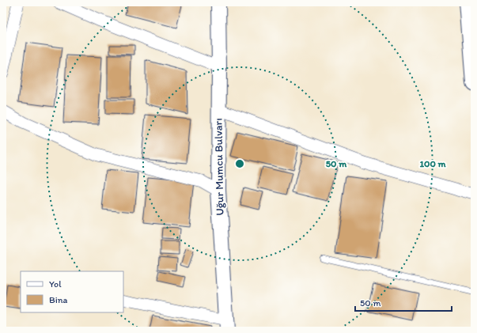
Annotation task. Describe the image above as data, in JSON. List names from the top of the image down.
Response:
{
  "streets": {
    "street": ["Uğur Mumcu Bulvarı"]
  },
  "legend": ["Yol", "Bina"],
  "scale_bar": "50 m",
  "rings": ["50 m", "100 m"]
}
